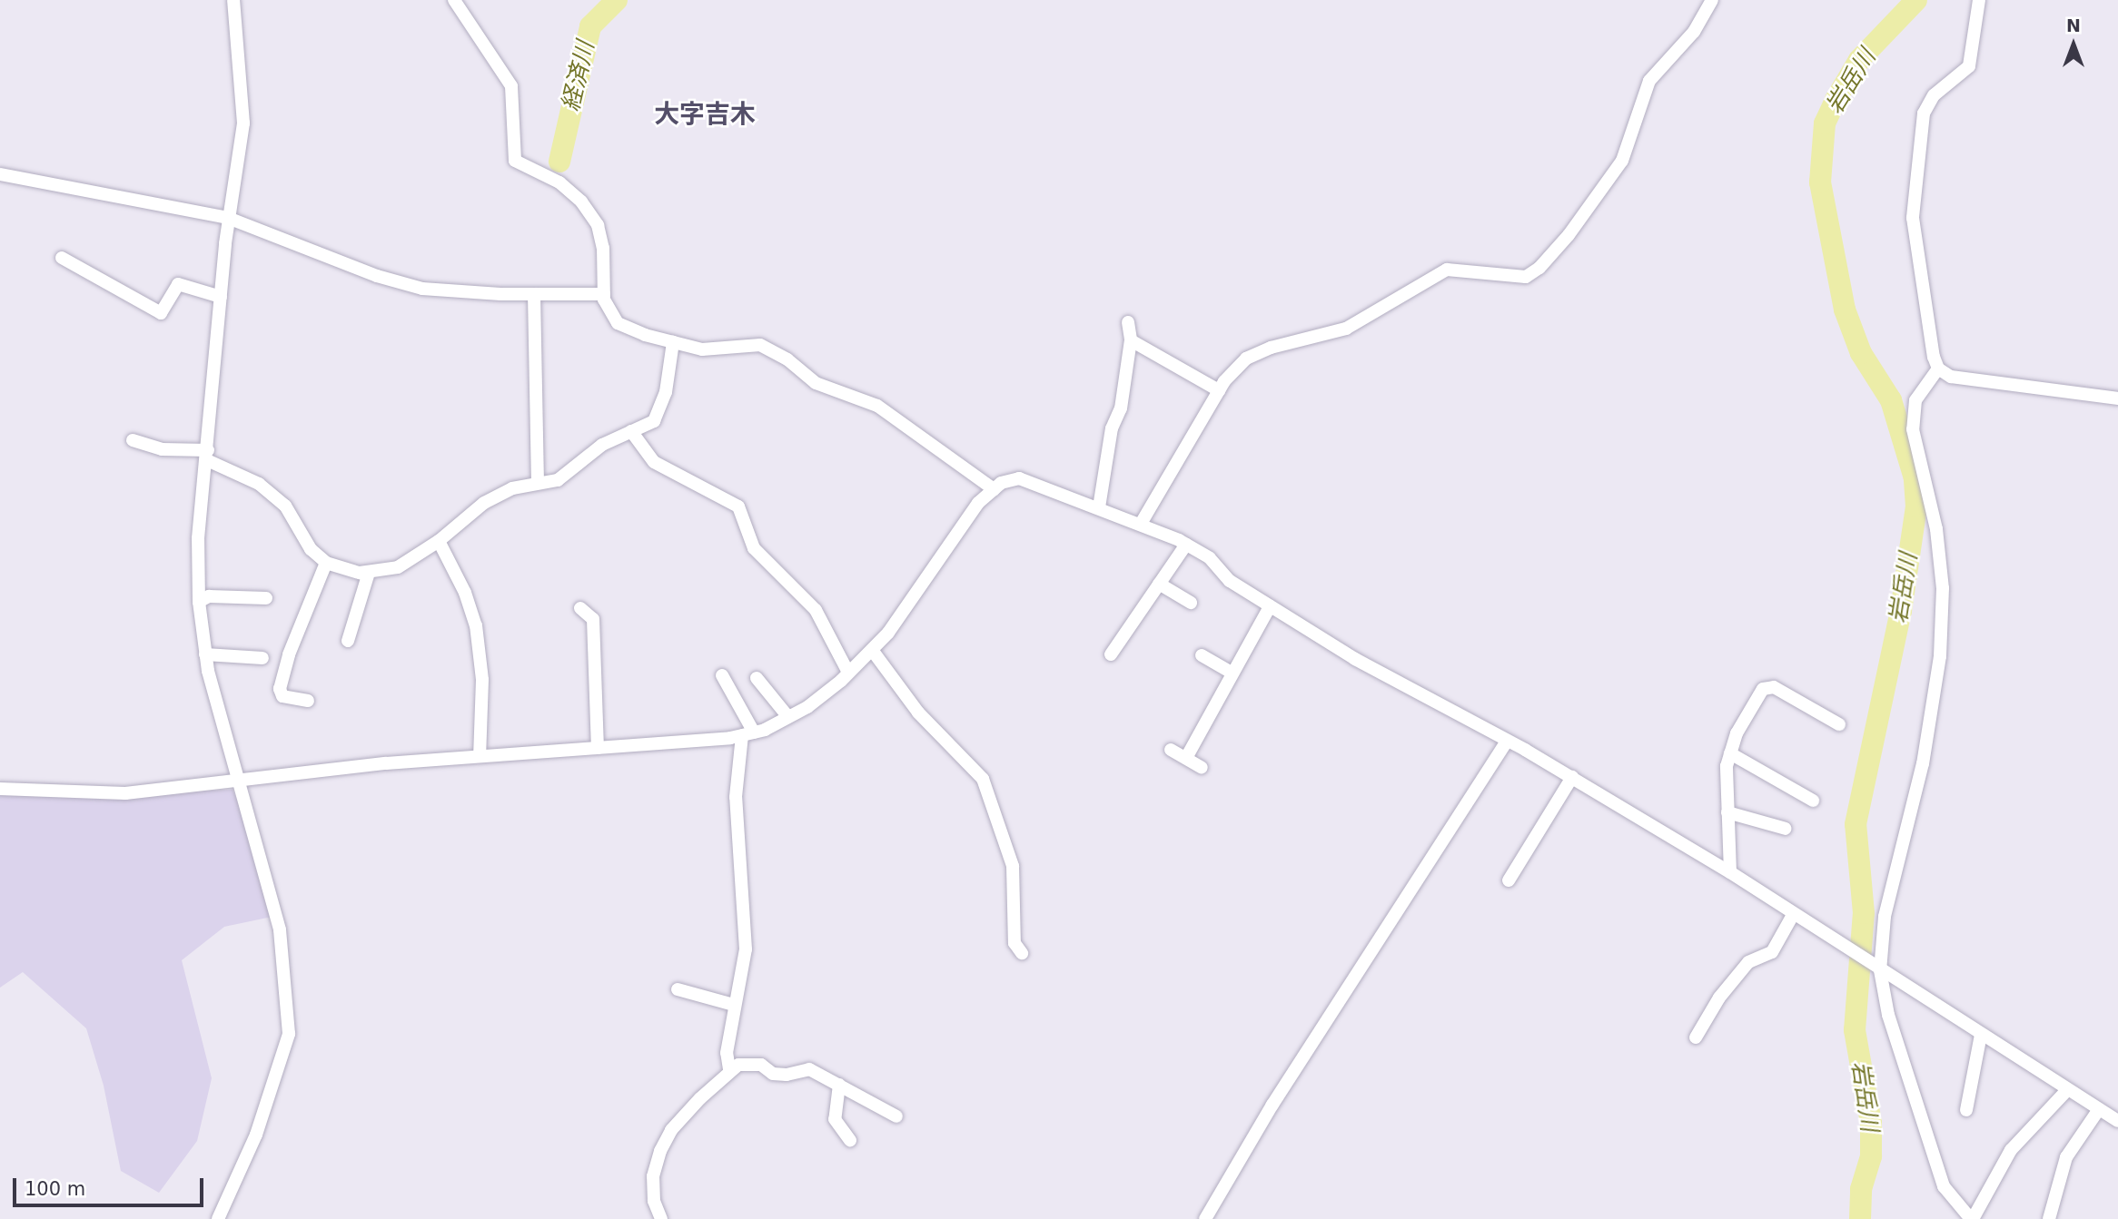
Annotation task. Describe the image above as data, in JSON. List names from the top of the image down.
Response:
{
  "districts": ["大字吉木"],
  "water": ["経済川", "岩岳川"],
  "scale_bar": "100 m",
  "north": "top"
}
